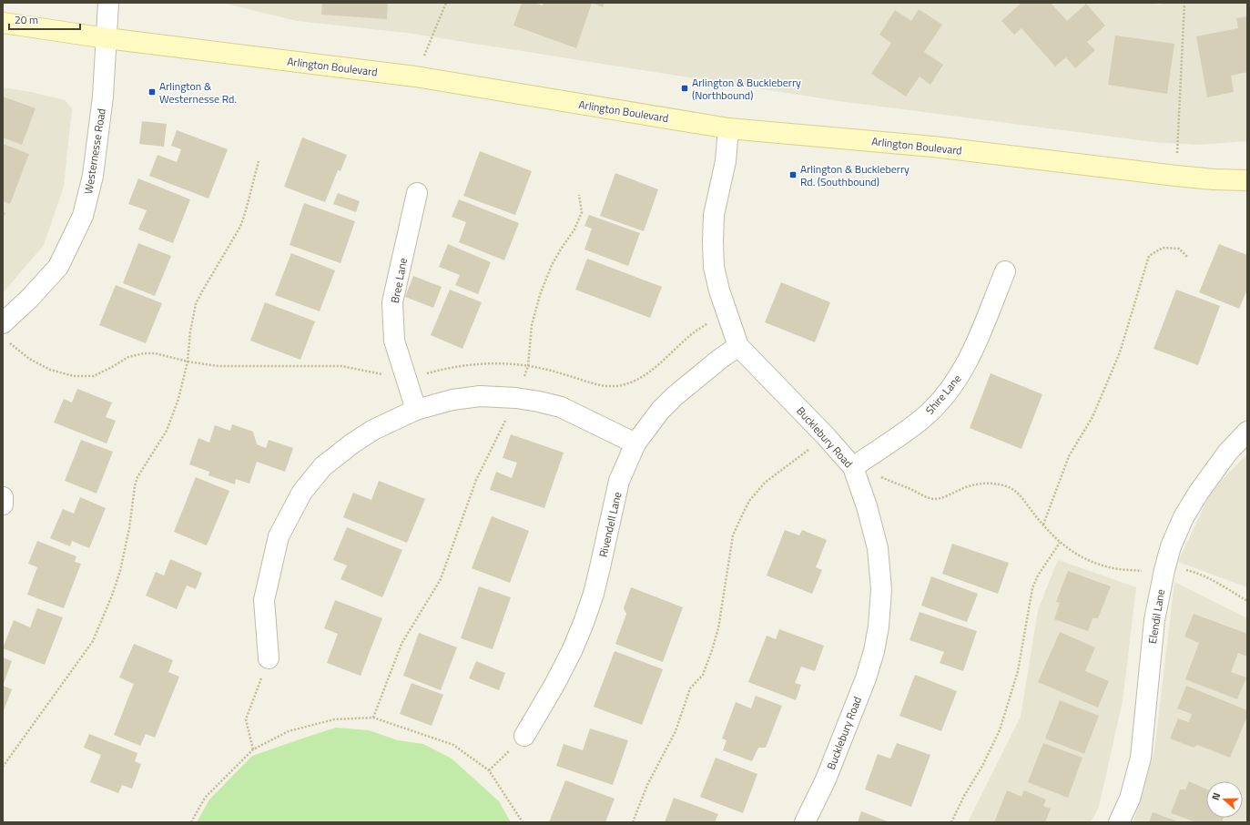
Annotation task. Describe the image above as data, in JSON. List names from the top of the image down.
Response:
{
  "streets": {
    "street": [
      "Arlington Boulevard",
      "Westernesse Road",
      "Bree Lane",
      "Shire Lane",
      "Bucklebury Road",
      "Rivendell Lane",
      "Elendil Lane"
    ]
  },
  "crossings": [
    ["Arlington Boulevard", "Westernesse Road"],
    ["Arlington Boulevard", "Bucklebury Road"],
    ["Shire Lane", "Bucklebury Road"],
    ["Bucklebury Road", "Rivendell Lane"]
  ],
  "places": {
    "transit": ["Arlington & Buckleberry (Northbound)", "Arlington & Westernesse Rd.", "Arlington & Buckleberry Rd. (Southbound)"]
  },
  "scale_bar": "20 m",
  "north": "left"
}
